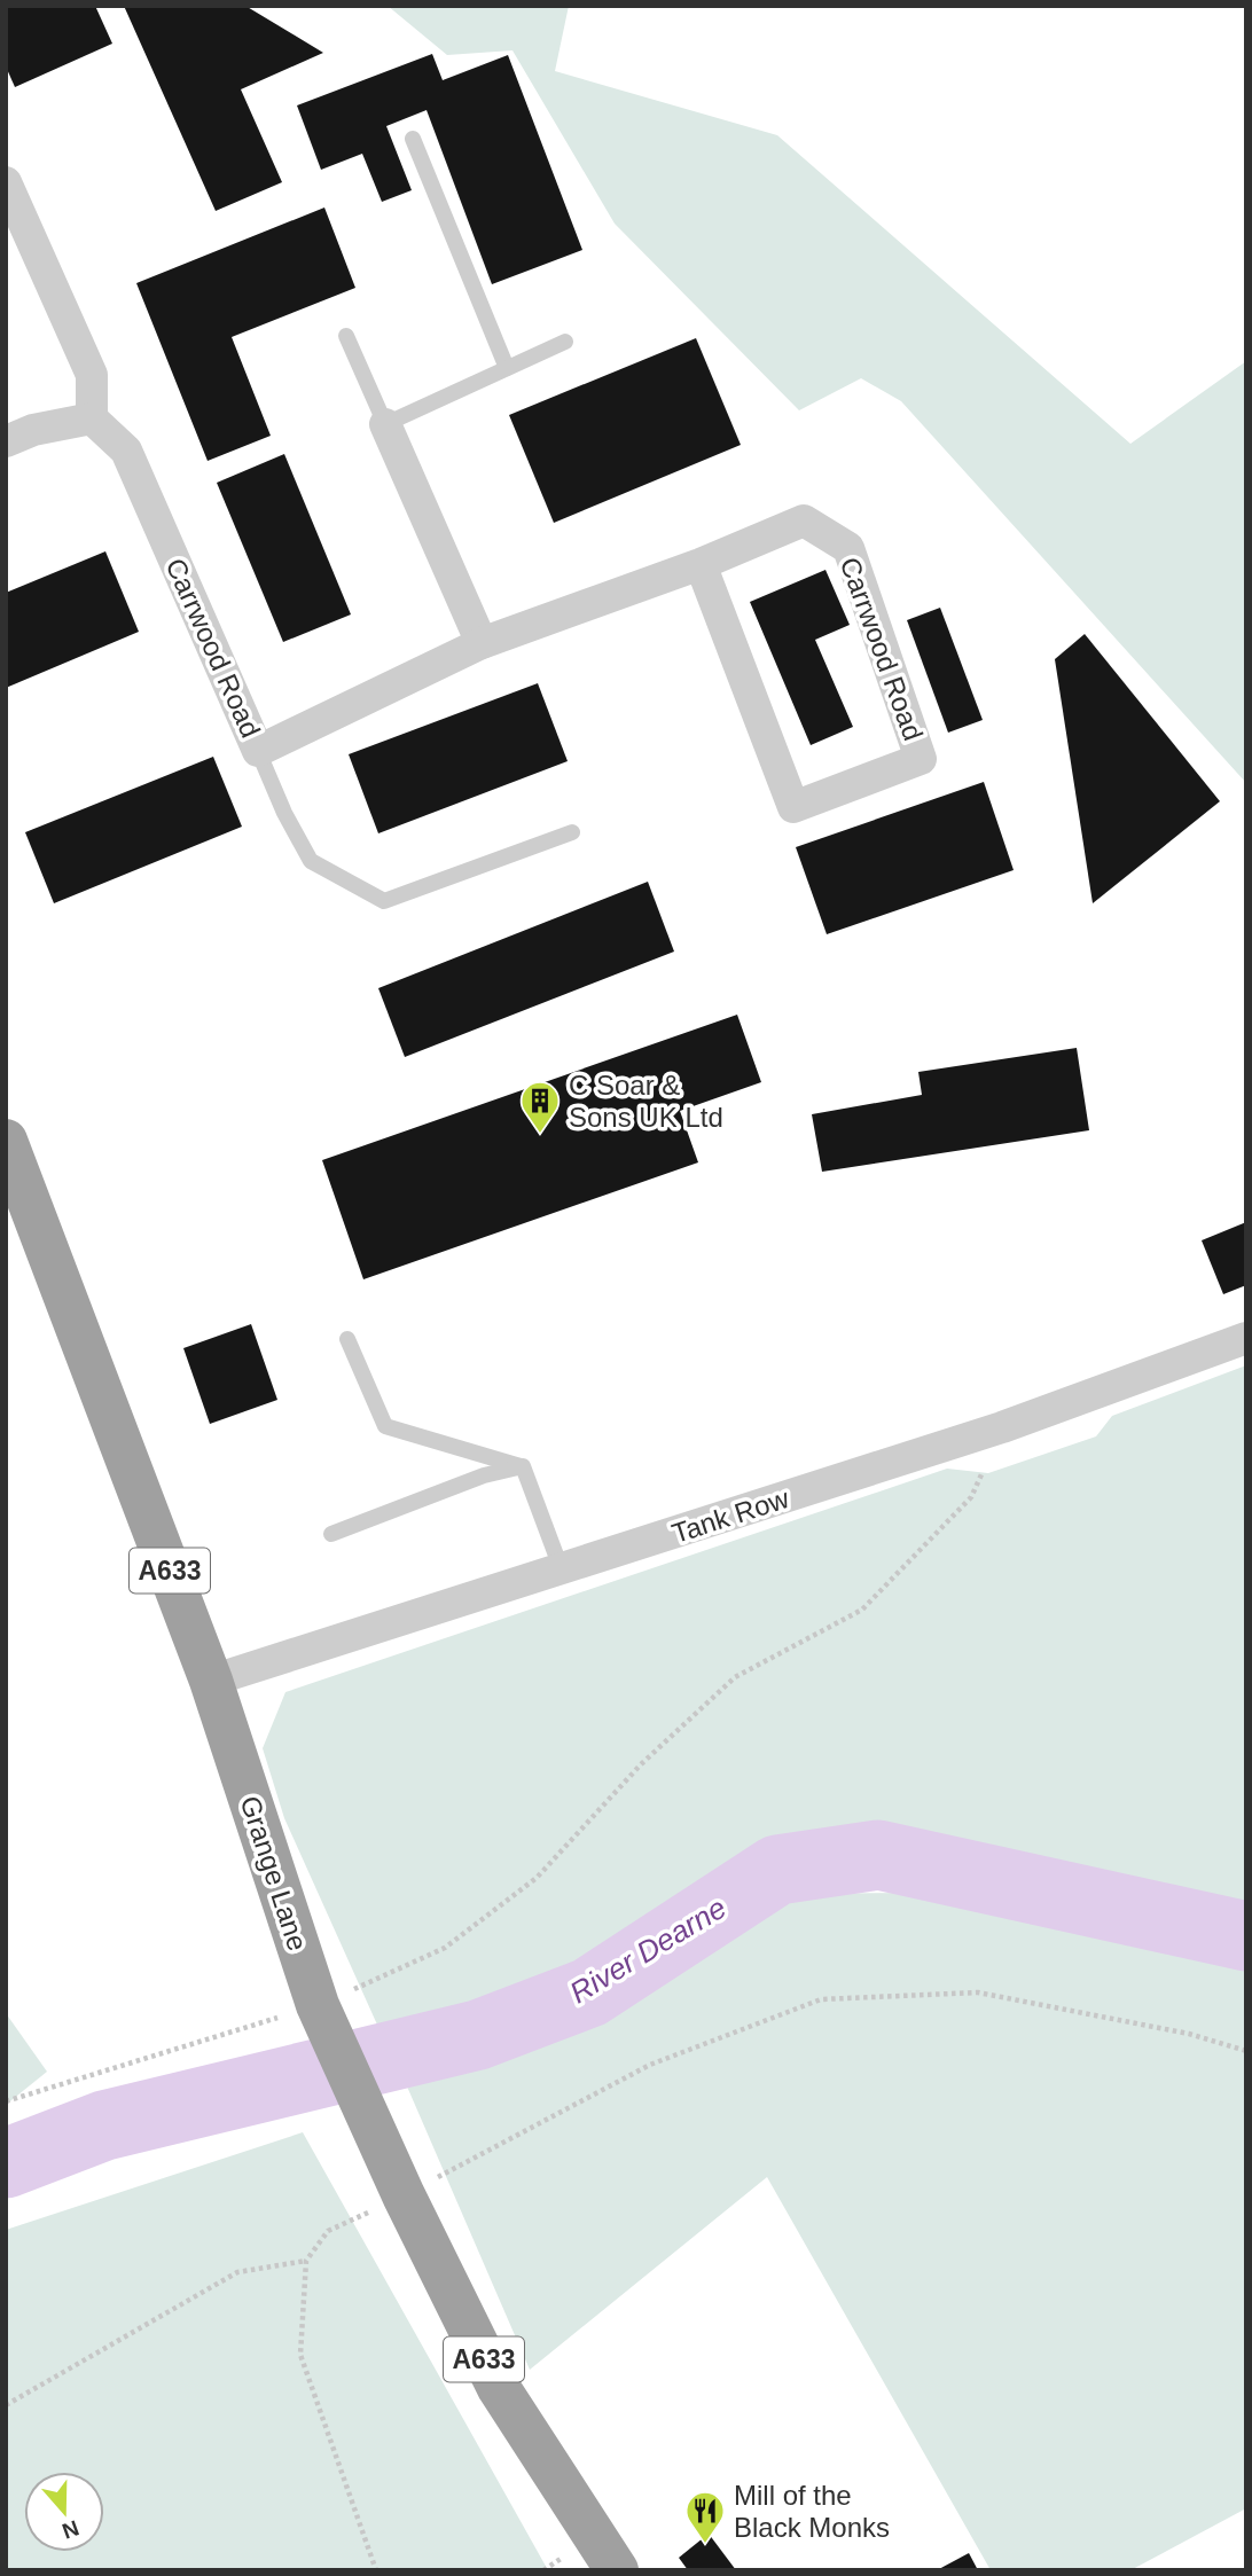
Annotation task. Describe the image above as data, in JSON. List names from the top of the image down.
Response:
{
  "streets": {
    "highway": ["A633", "Grange Lane"],
    "street": ["Carrwood Road", "Tank Row"]
  },
  "crossings": [
    ["Tank Row", "Grange Lane"]
  ],
  "water": ["River Dearne"],
  "places": {
    "building": ["C Soar & Sons UK Ltd"],
    "restaurant": ["Mill of the Black Monks"]
  },
  "north": "bottom"
}
